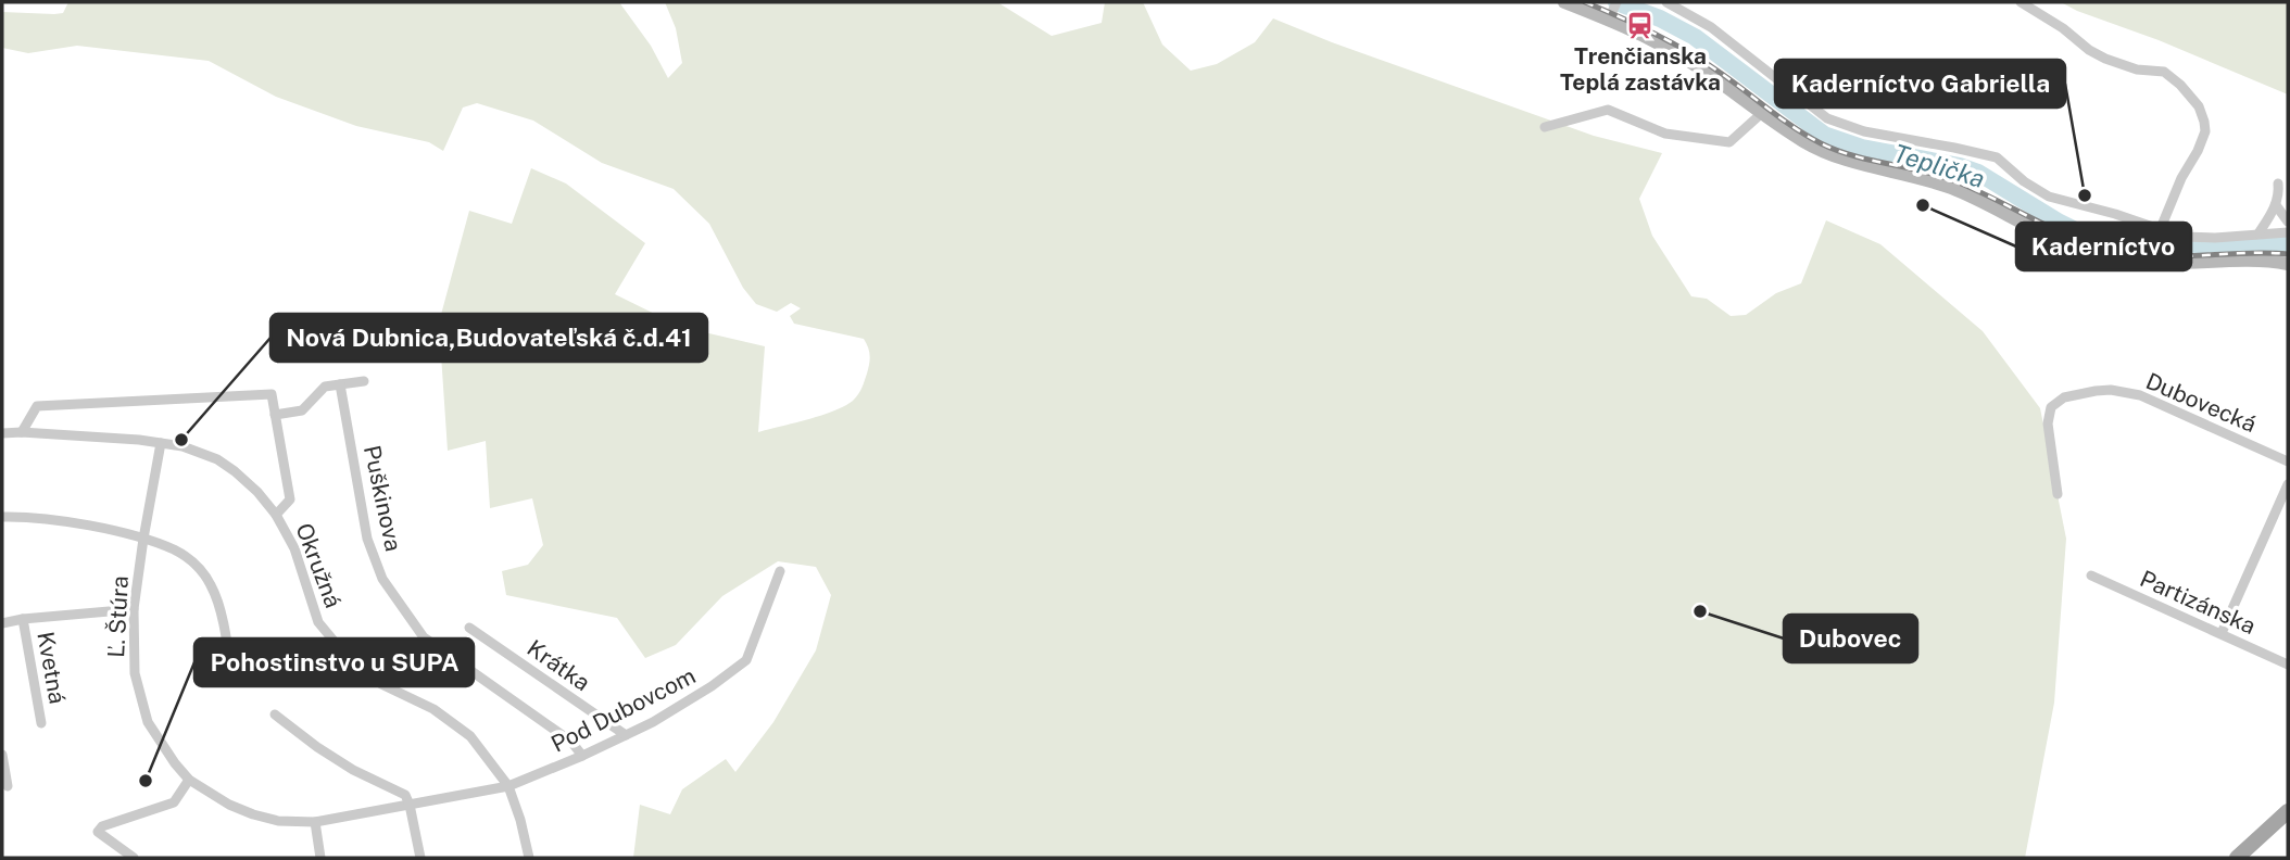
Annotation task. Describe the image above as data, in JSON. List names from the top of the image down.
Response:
{
  "streets": {
    "street": [
      "Dubovecká",
      "Puškinova",
      "Okružná",
      "Partizánska",
      "Ľ. Štúra",
      "Krátka",
      "Kvetná",
      "Pod Dubovcom"
    ]
  },
  "crossings": [
    ["Puškinova", "Pod Dubovcom"],
    ["Okružná", "Ľ. Štúra"],
    ["Okružná", "Pod Dubovcom"],
    ["Ľ. Štúra", "Pod Dubovcom"],
    ["Krátka", "Pod Dubovcom"]
  ],
  "water": ["Teplička"],
  "places": {
    "station": ["Trenčianska Teplá zastávka"],
    "other": [
      "Kaderníctvo Gabriella",
      "Kaderníctvo",
      "Nová Dubnica,Budovateľská č.d.41",
      "Dubovec",
      "Pohostinstvo u SUPA"
    ]
  }
}
